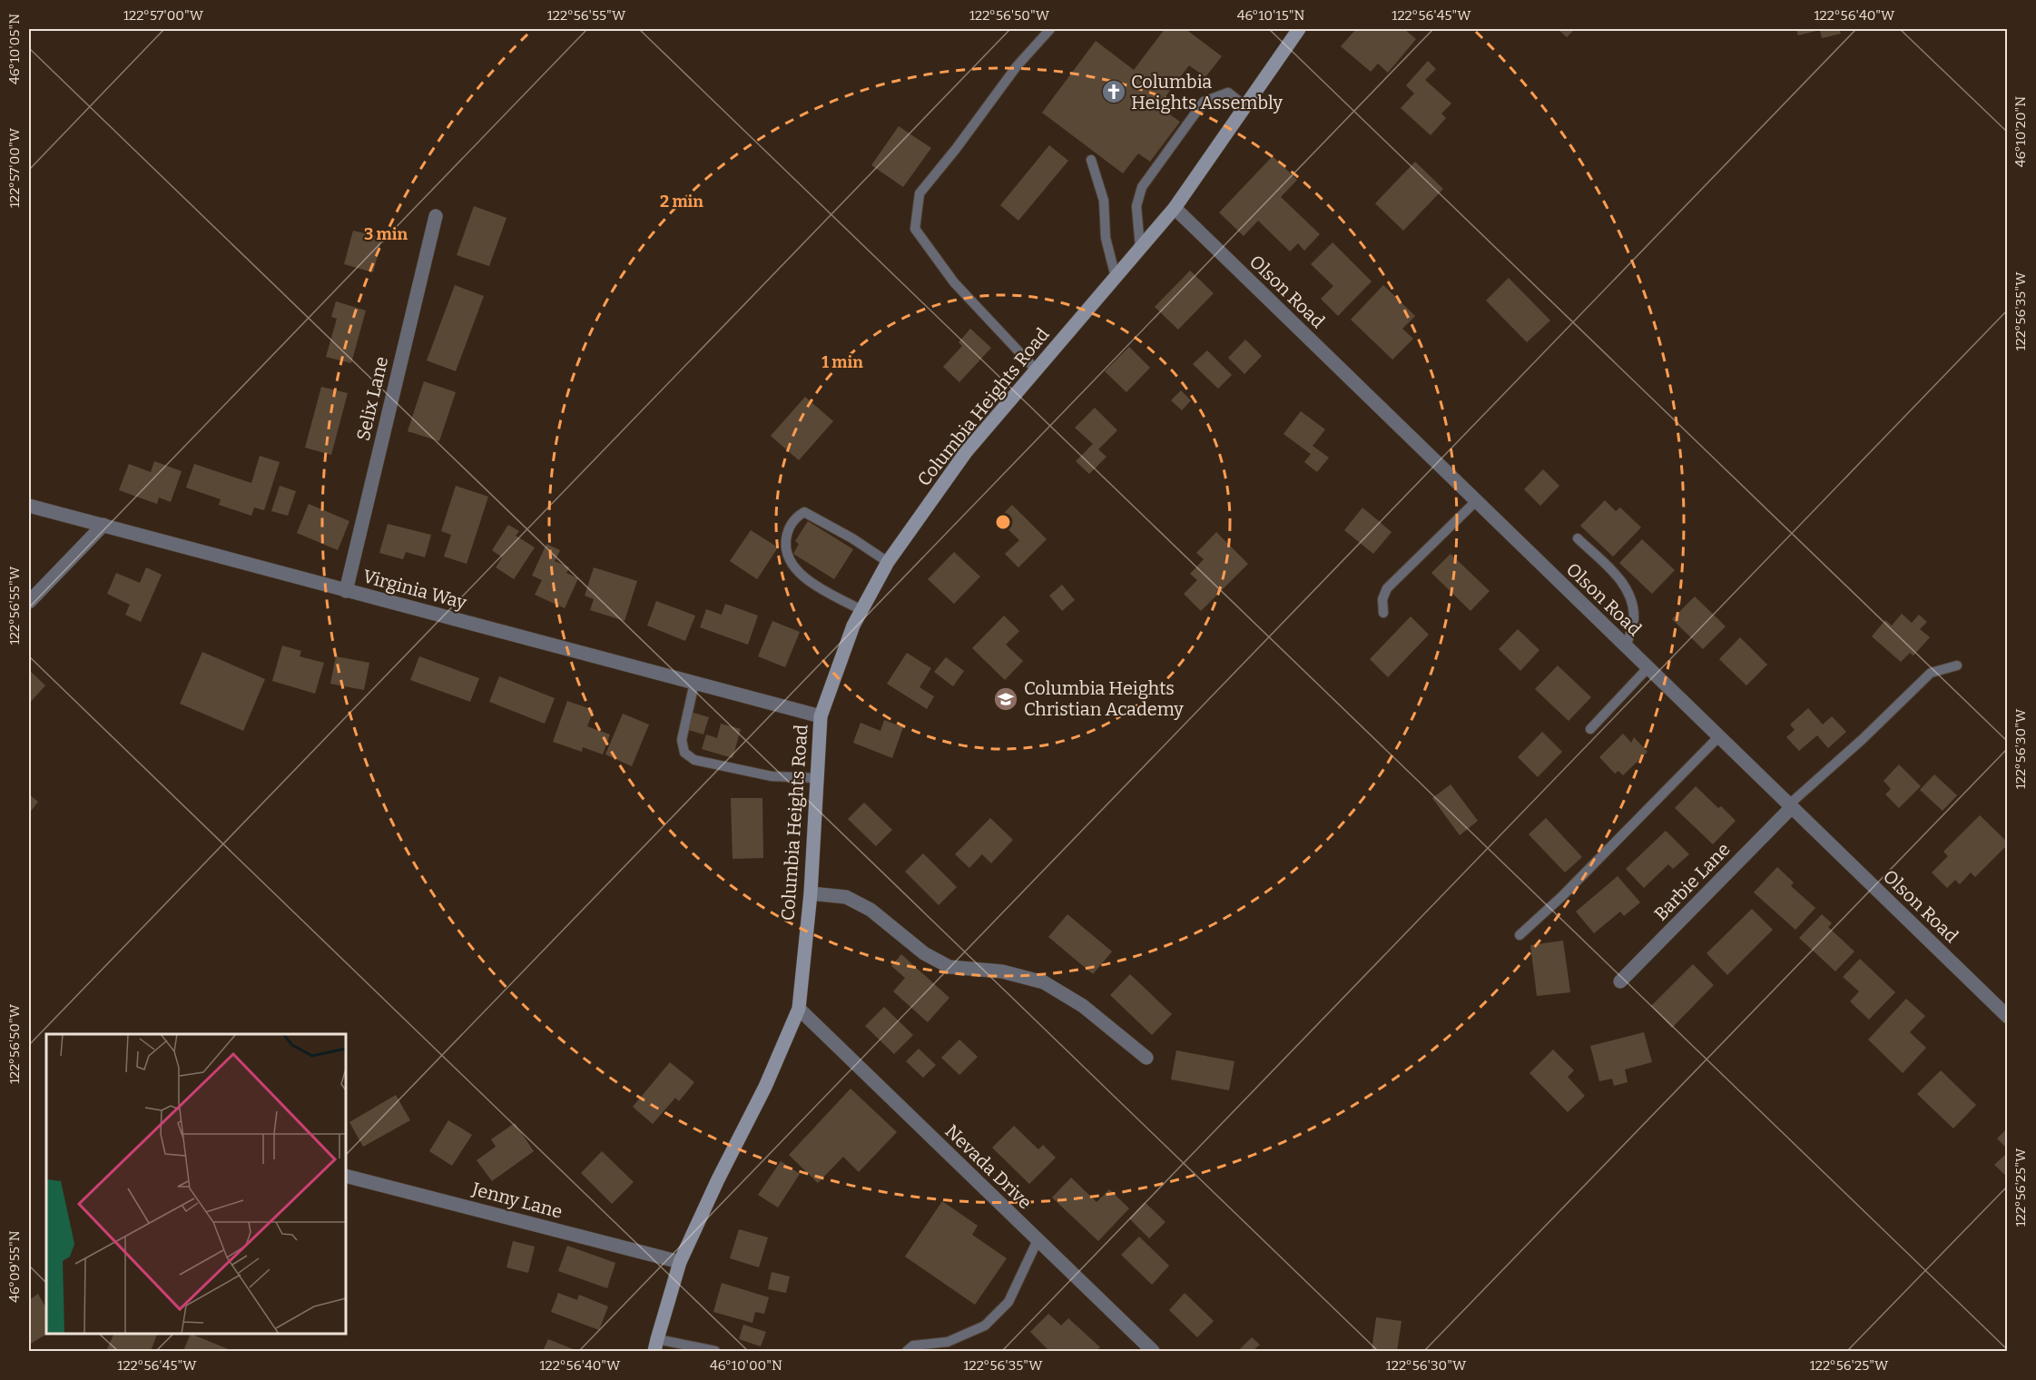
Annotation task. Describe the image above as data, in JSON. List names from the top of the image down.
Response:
{
  "streets": {
    "street": [
      "Olson Road",
      "Selix Lane",
      "Columbia Heights Road",
      "Virginia Way",
      "Barbie Lane",
      "Nevada Drive",
      "Jenny Lane"
    ]
  },
  "crossings": [
    ["Olson Road", "Columbia Heights Road"],
    ["Olson Road", "Barbie Lane"],
    ["Selix Lane", "Virginia Way"],
    ["Columbia Heights Road", "Virginia Way"],
    ["Columbia Heights Road", "Nevada Drive"],
    ["Columbia Heights Road", "Jenny Lane"]
  ],
  "places": {
    "church": ["Columbia Heights Assembly"],
    "school or university": ["Columbia Heights Christian Academy"]
  },
  "coordinates": [
    "122°57'00\"W",
    "122°56'55\"W",
    "122°56'50\"W",
    "46°10'15\"N",
    "122°56'45\"W",
    "122°56'40\"W",
    "46°10'05\"N",
    "46°10'20\"N",
    "122°56'35\"W",
    "122°56'30\"W",
    "122°56'25\"W",
    "46°09'55\"N",
    "46°10'00\"N"
  ],
  "rings": ["2 min", "3 min", "1 min"]
}
